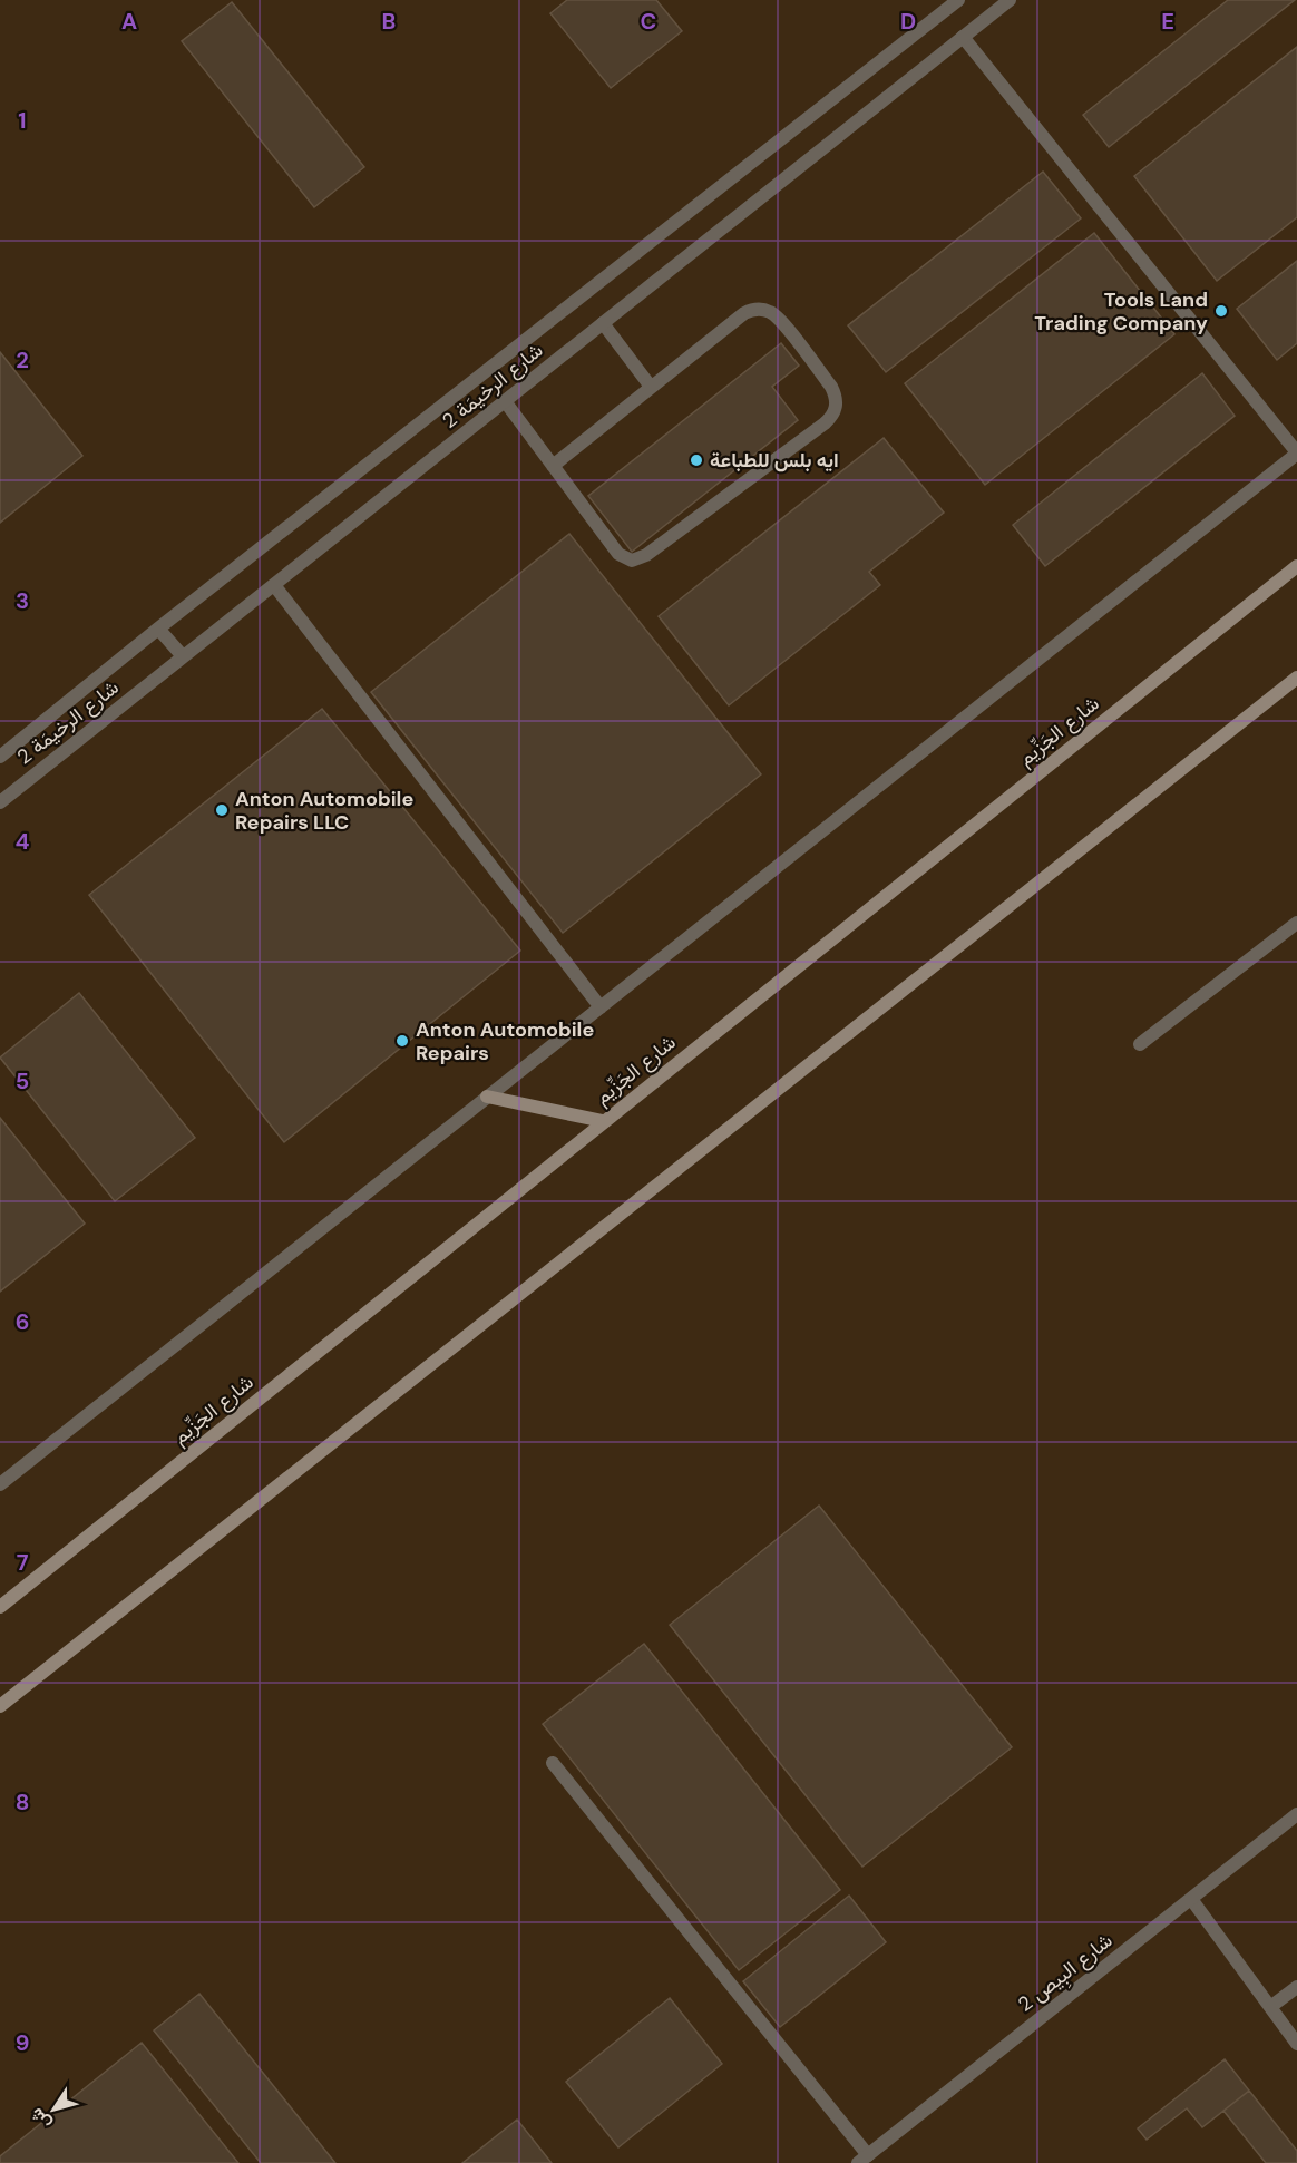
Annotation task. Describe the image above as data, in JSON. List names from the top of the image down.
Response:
{
  "streets": {
    "street": ["شارع الرخيمَة 2", "شارع الجَزِّيم", "شارع البِيص 2"]
  },
  "places": [
    "Tools Land Trading Company",
    "ايه بلس للطباعة",
    "Anton Automobile Repairs LLC",
    "Anton Automobile Repairs"
  ],
  "north": "bottom left",
  "grid": {
    "columns": [
      "A",
      "B",
      "C",
      "D",
      "E"
    ],
    "rows": [
      "1",
      "2",
      "3",
      "4",
      "5",
      "6",
      "7",
      "8",
      "9"
    ]
  }
}
